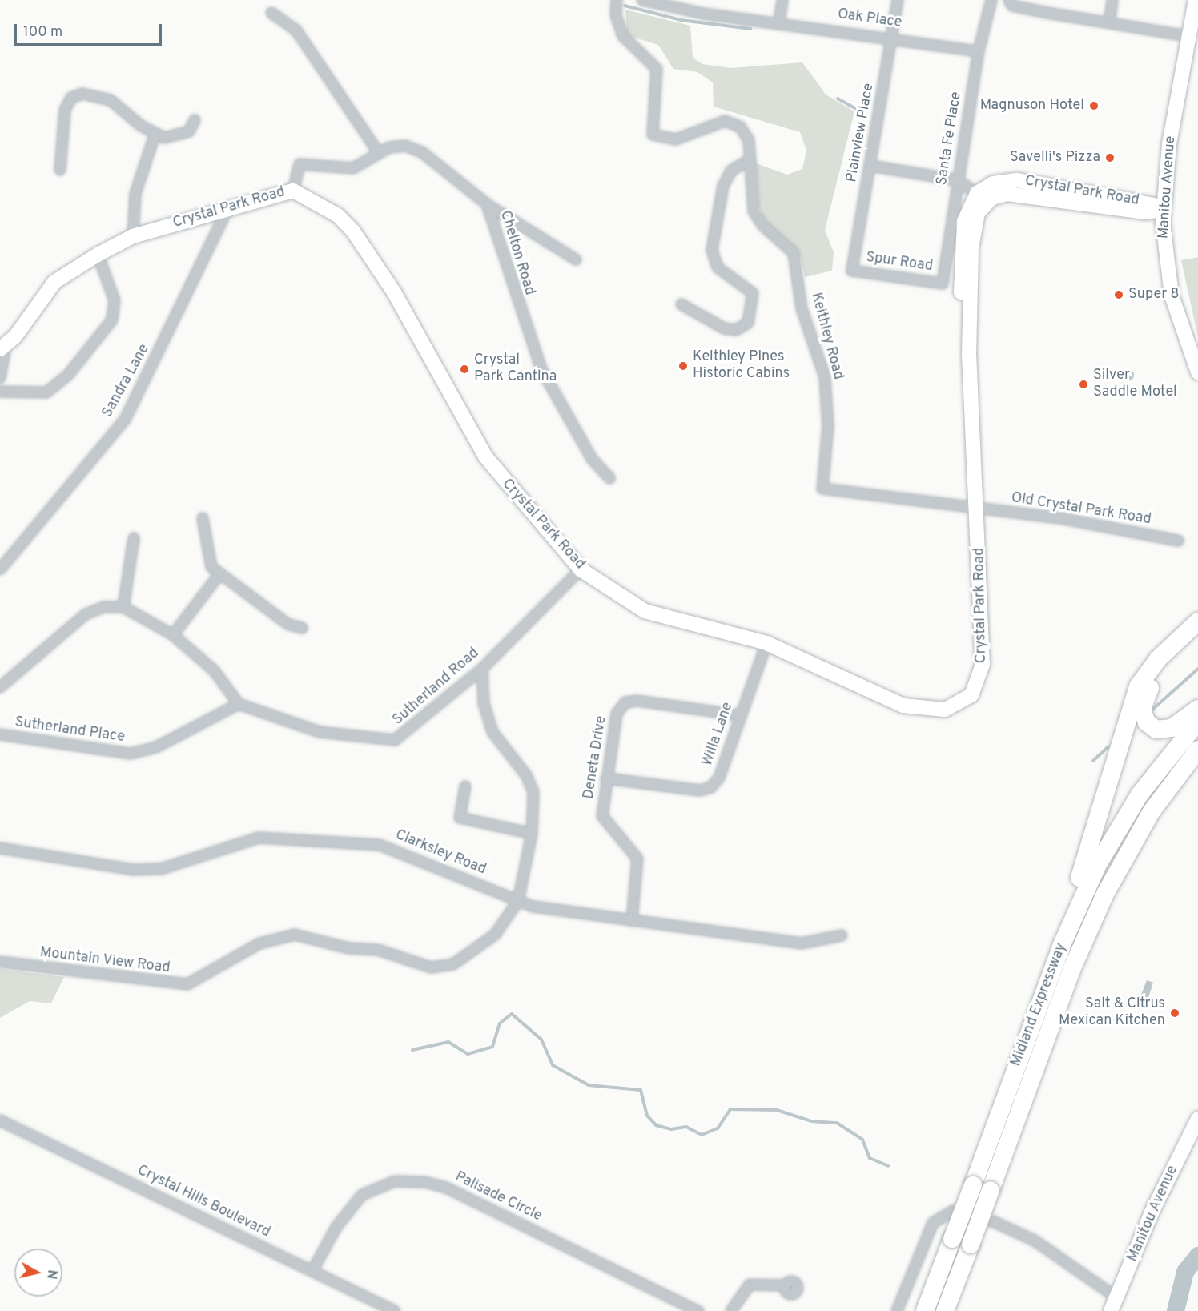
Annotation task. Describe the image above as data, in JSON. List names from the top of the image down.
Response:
{
  "streets": {
    "highway": ["Midland Expressway"],
    "street": [
      "Oak Place",
      "Plainview Place",
      "Santa Fe Place",
      "Manitou Avenue",
      "Crystal Park Road",
      "Chelton Road",
      "Spur Road",
      "Keithley Road",
      "Sandra Lane",
      "Old Crystal Park Road",
      "Sutherland Road",
      "Sutherland Place",
      "Willa Lane",
      "Deneta Drive",
      "Clarksley Road",
      "Mountain View Road",
      "Palisade Circle",
      "Crystal Hills Boulevard"
    ]
  },
  "crossings": [
    ["Oak Place", "Plainview Place"],
    ["Oak Place", "Santa Fe Place"],
    ["Plainview Place", "Spur Road"],
    ["Santa Fe Place", "Spur Road"],
    ["Manitou Avenue", "Crystal Park Road"],
    ["Crystal Park Road", "Chelton Road"],
    ["Crystal Park Road", "Keithley Road"],
    ["Crystal Park Road", "Sandra Lane"],
    ["Crystal Park Road", "Old Crystal Park Road"],
    ["Crystal Park Road", "Sutherland Road"],
    ["Crystal Park Road", "Willa Lane"],
    ["Keithley Road", "Old Crystal Park Road"],
    ["Sutherland Road", "Sutherland Place"],
    ["Sutherland Road", "Mountain View Road"],
    ["Willa Lane", "Deneta Drive"],
    ["Deneta Drive", "Clarksley Road"],
    ["Clarksley Road", "Mountain View Road"],
    ["Palisade Circle", "Crystal Hills Boulevard"]
  ],
  "places": [
    "Magnuson Hotel",
    "Savelli's Pizza",
    "Super 8",
    "Keithley Pines Historic Cabins",
    "Crystal Park Cantina",
    "Silver Saddle Motel",
    "Salt & Citrus Mexican Kitchen"
  ],
  "scale_bar": "100 m",
  "north": "right"
}
